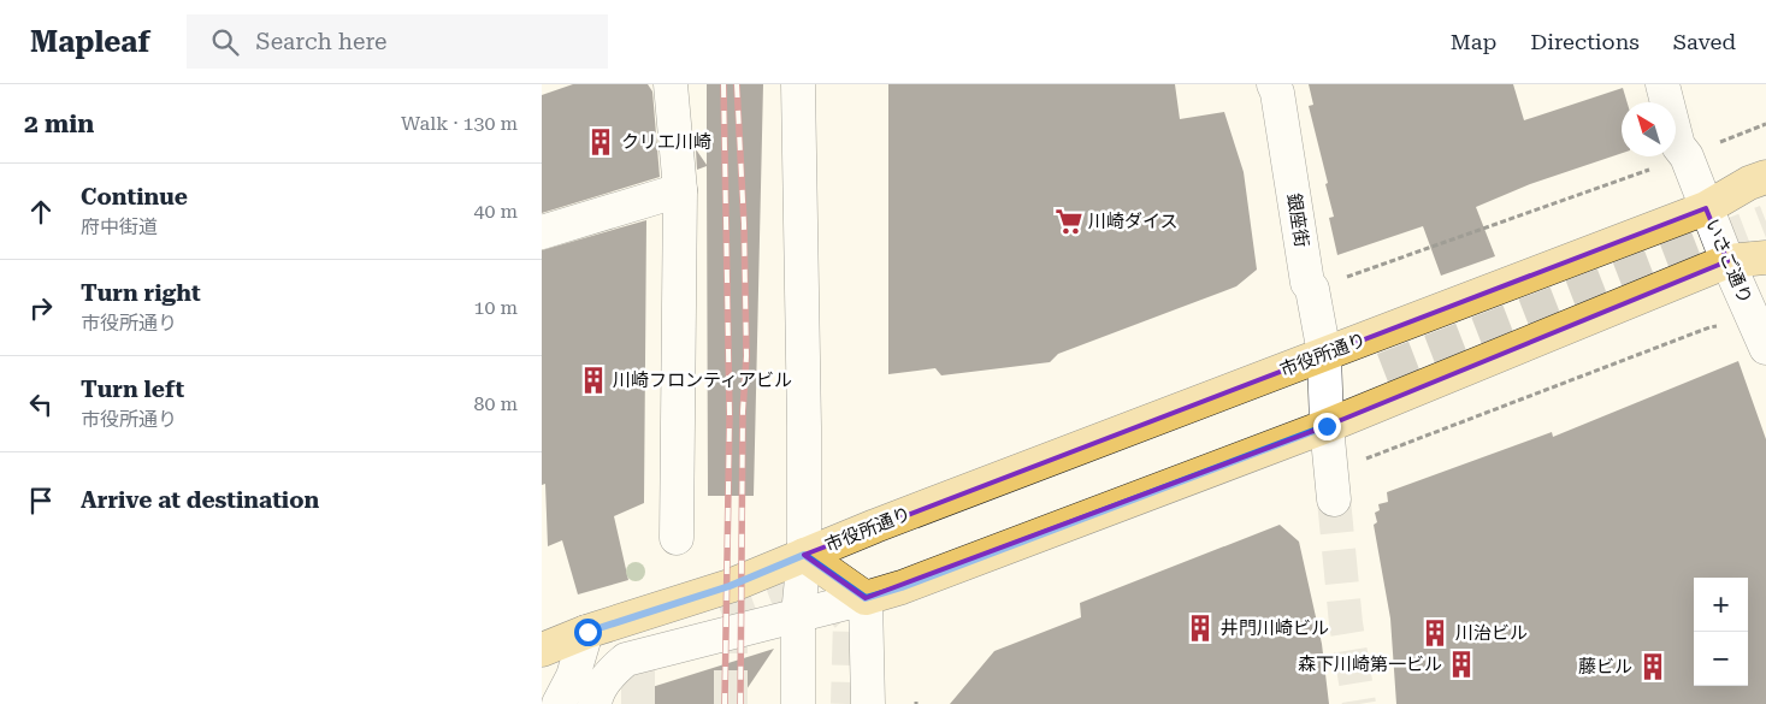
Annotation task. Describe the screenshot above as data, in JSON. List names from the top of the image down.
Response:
{
  "streets": {
    "main road": ["市役所通り"],
    "street": ["銀座街", "いさご通り"]
  },
  "crossings": [
    ["銀座街", "市役所通り"],
    ["いさご通り", "市役所通り"]
  ],
  "places": {
    "building": [
      "クリエ川崎",
      "川崎フロンティアビル",
      "井門川崎ビル",
      "川治ビル",
      "森下川崎第一ビル",
      "藤ビル"
    ],
    "supermarket": ["川崎ダイス"]
  },
  "north": "top left",
  "page": {
    "header": "Mapleaf",
    "search": "Search here",
    "nav": ["Map", "Directions", "Saved"],
    "heading": ["2 min", "Walk · 130 m"],
    "list": [
      ["Continue", "府中街道", "40 m"],
      ["Turn right", "市役所通り", "10 m"],
      ["Turn left", "市役所通り", "80 m"],
      "Arrive at destination"
    ],
    "map_buttons": ["+", "−"]
  }
}
